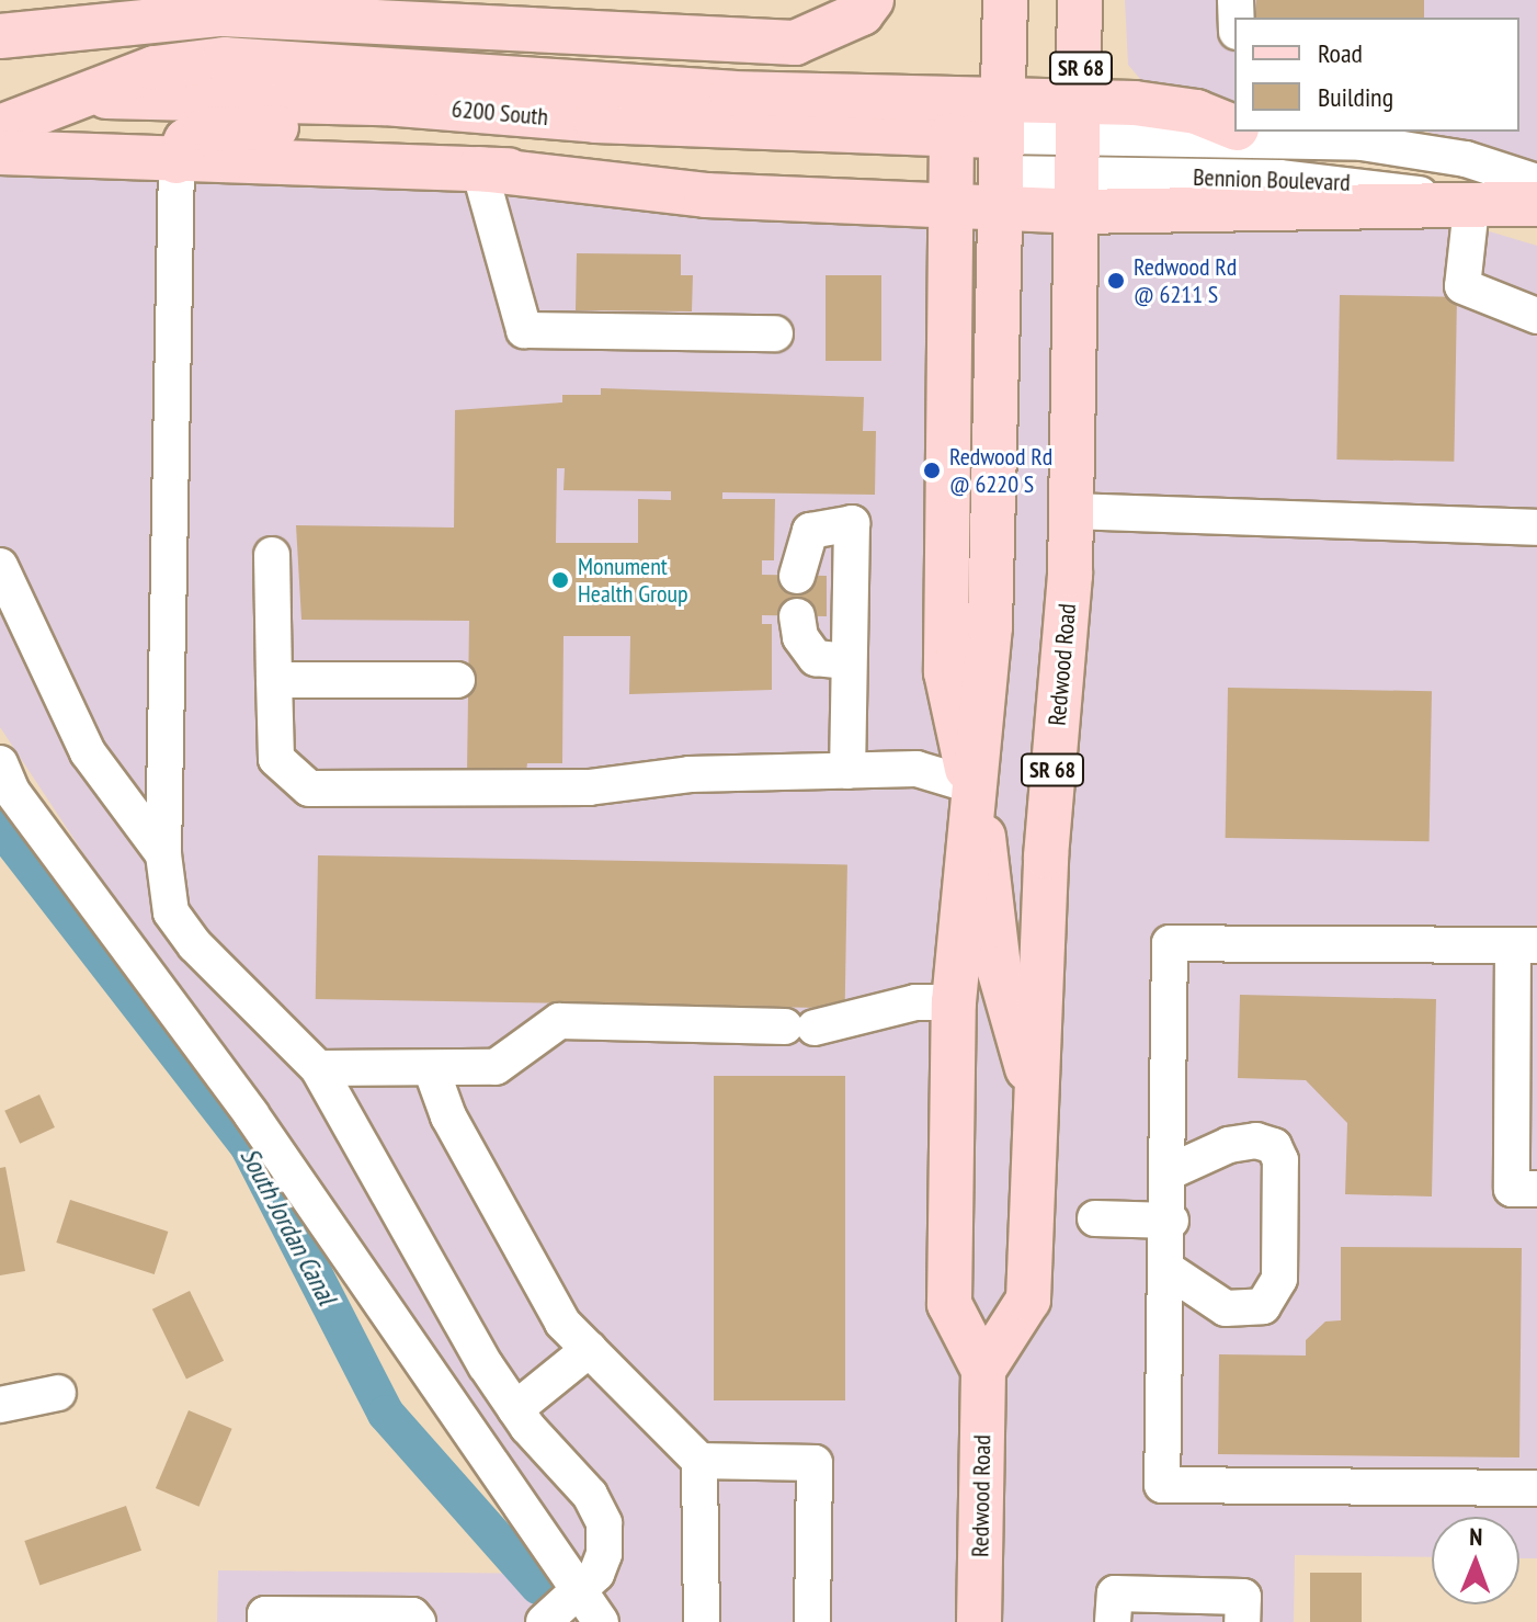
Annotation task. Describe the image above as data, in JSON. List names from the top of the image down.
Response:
{
  "streets": {
    "main road": ["SR 68", "6200 South", "Redwood Road"],
    "street": ["Bennion Boulevard"]
  },
  "crossings": [
    ["6200 South", "Redwood Road"]
  ],
  "water": ["South Jordan Canal"],
  "places": ["Redwood Rd @ 6211 S", "Redwood Rd @ 6220 S", "Monument Health Group"],
  "legend": ["Road", "Building"],
  "north": "top"
}
